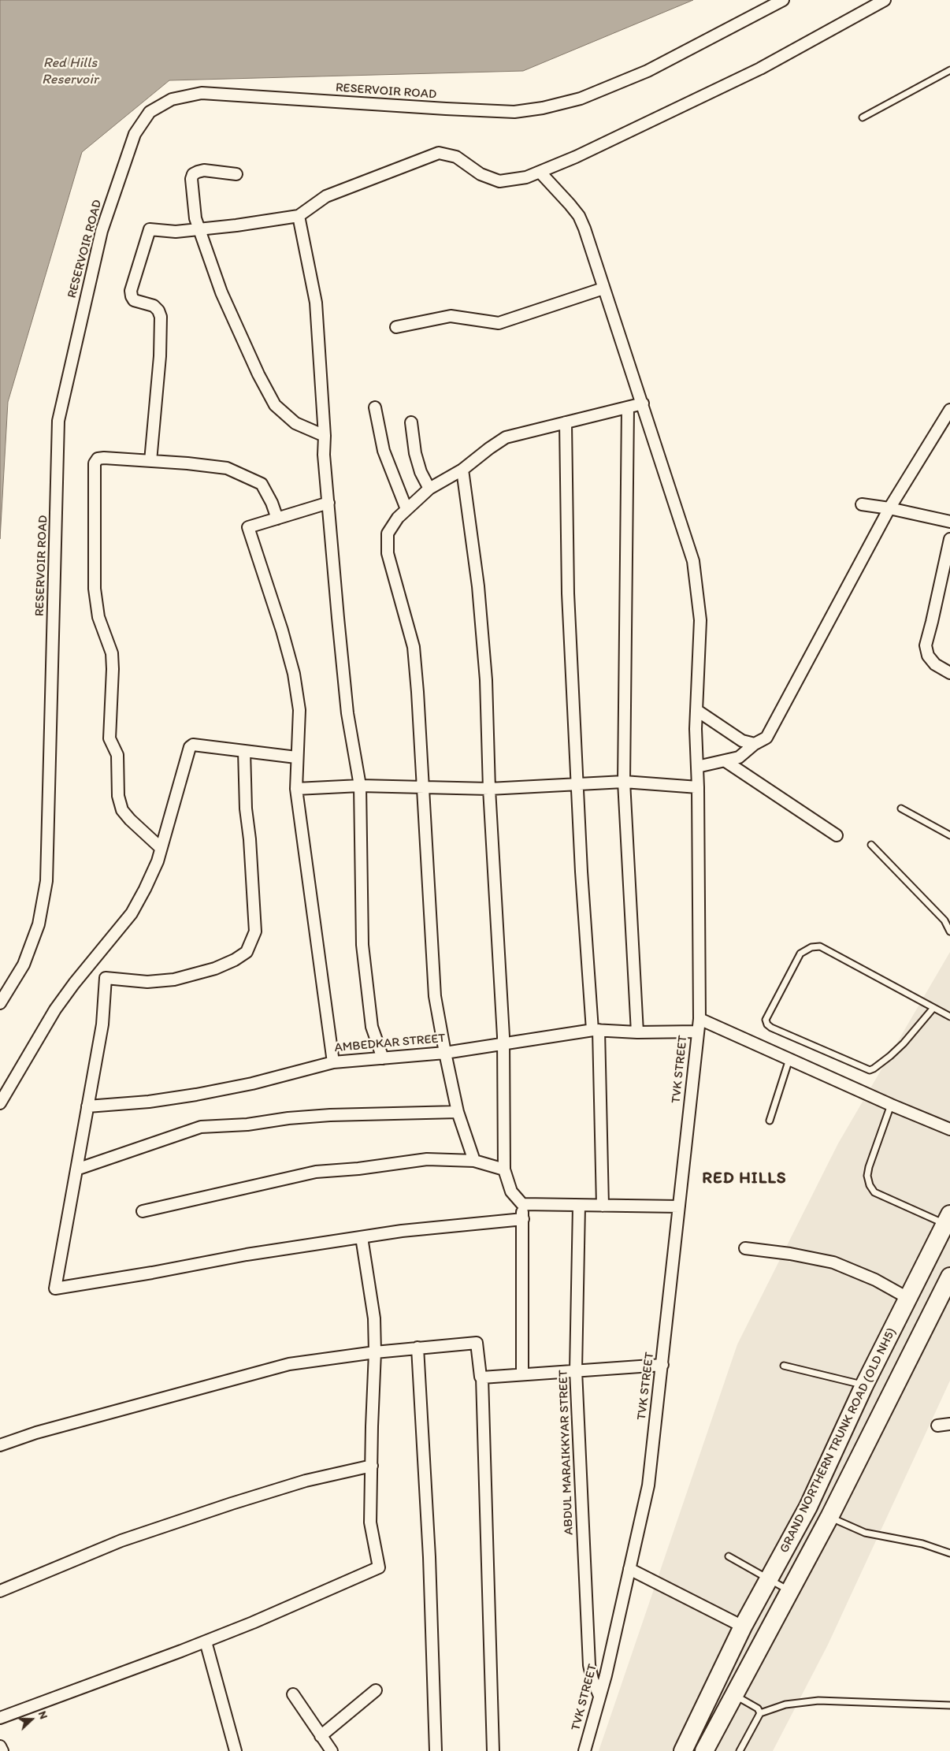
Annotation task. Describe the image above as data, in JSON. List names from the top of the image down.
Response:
{
  "streets": {
    "main road": ["GRAND NORTHERN TRUNK ROAD (OLD NH5)"],
    "street": [
      "RESERVOIR ROAD",
      "AMBEDKAR STREET",
      "TVK STREET",
      "ABDUL MARAIKKYAR STREET"
    ]
  },
  "crossings": [
    ["AMBEDKAR STREET", "TVK STREET"],
    ["TVK STREET", "ABDUL MARAIKKYAR STREET"]
  ],
  "districts": ["RED HILLS"],
  "water": ["Red Hills Reservoir"],
  "north": "right"
}
